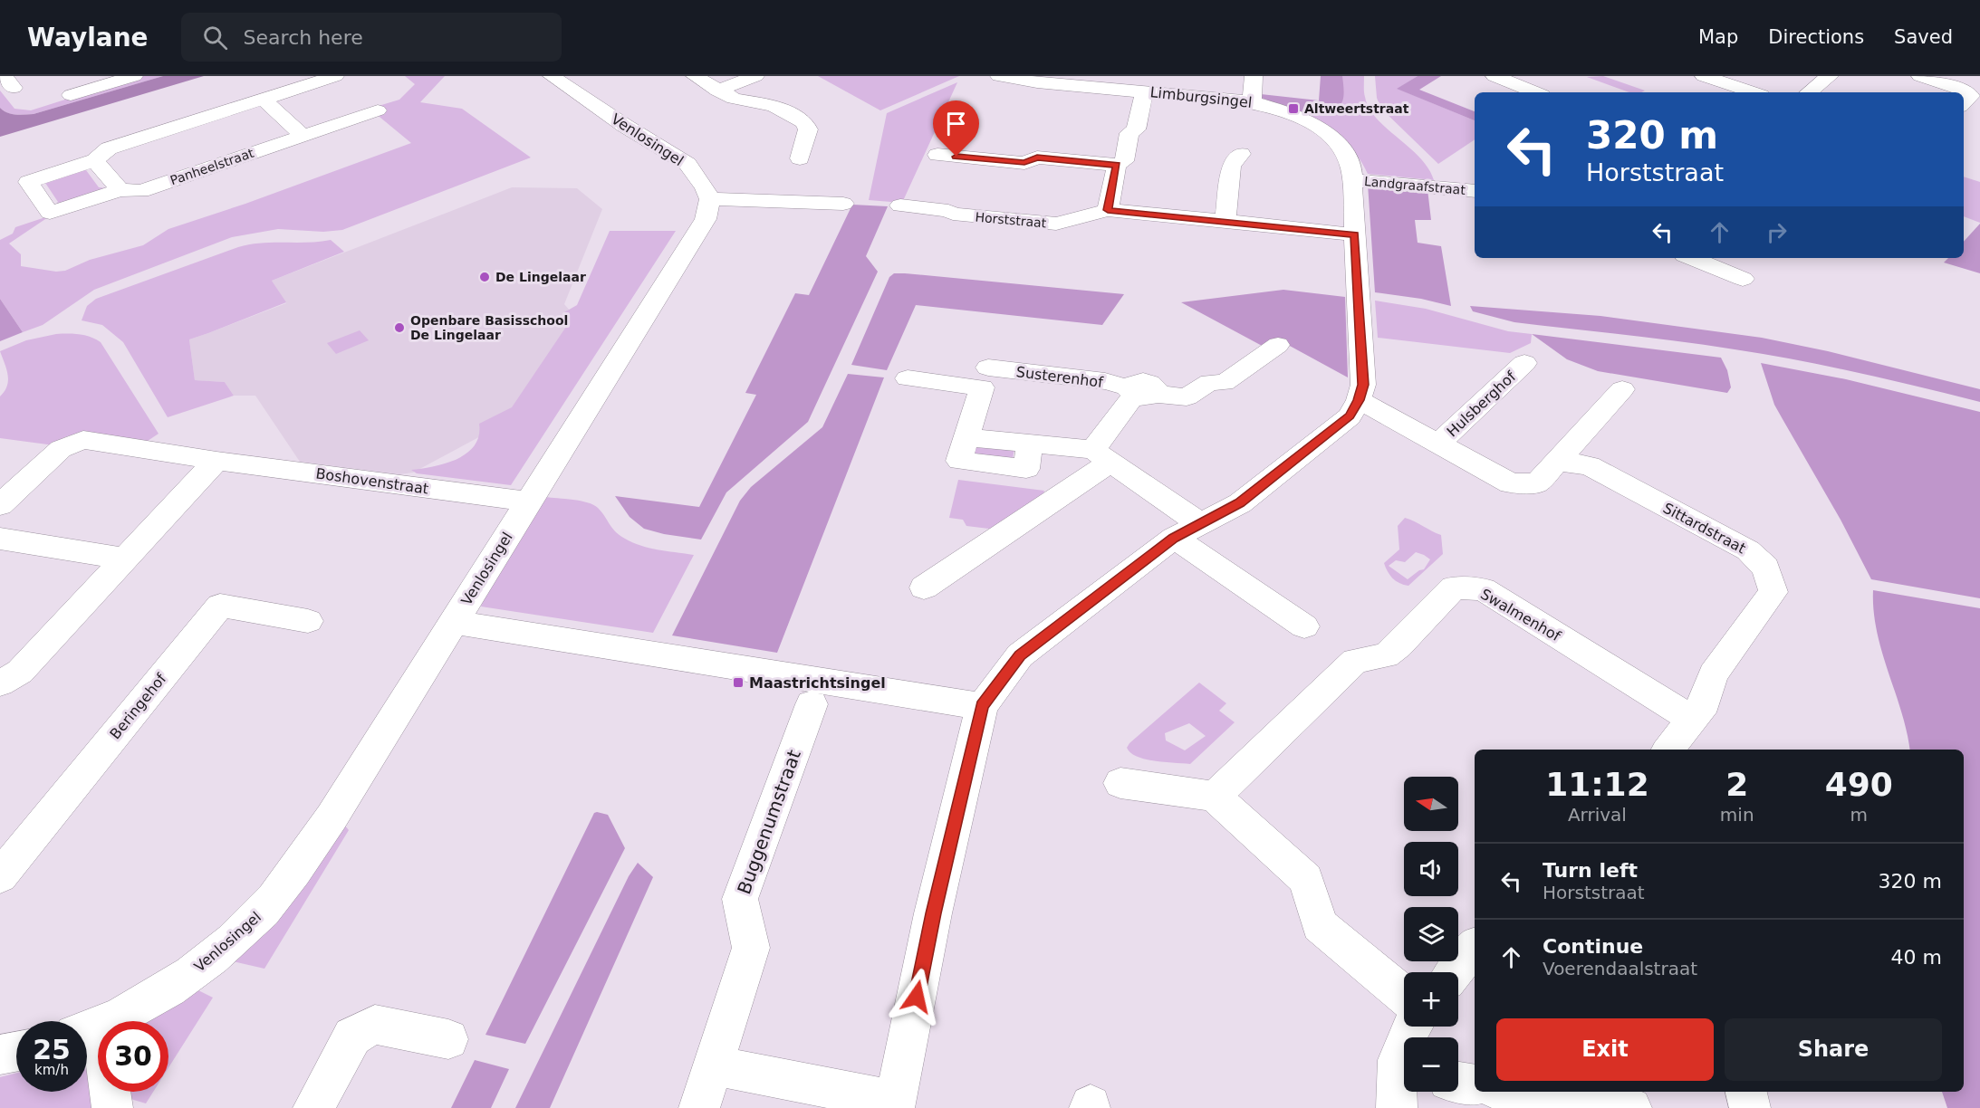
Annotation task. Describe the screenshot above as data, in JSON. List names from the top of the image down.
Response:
{
  "streets": {
    "street": [
      "Limburgsingel",
      "Venlosingel",
      "Panheelstraat",
      "Landgraafstraat",
      "Horststraat",
      "Susterenhof",
      "Hulsberghof",
      "Boshovenstraat",
      "Sittardstraat",
      "Swalmenhof",
      "Beringehof",
      "Buggenumstraat"
    ]
  },
  "crossings": [
    ["Limburgsingel", "Landgraafstraat"],
    ["Venlosingel", "Boshovenstraat"],
    ["Sittardstraat", "Swalmenhof"]
  ],
  "places": {
    "transit": ["Altweertstraat", "Maastrichtsingel"],
    "other": ["De Lingelaar", "Openbare Basisschool De Lingelaar"]
  },
  "north": "left",
  "page": {
    "header": "Waylane",
    "search": "Search here",
    "nav": ["Map", "Directions", "Saved"],
    "turn": ["320 m", "Horststraat"],
    "eta": [
      "11:12",
      "Arrival",
      "2",
      "min",
      "490",
      "m"
    ],
    "map_buttons": ["+", "−"],
    "list": [
      {
        "name": "Turn left",
        "note": "Horststraat",
        "value": "320 m"
      },
      {
        "name": "Continue",
        "note": "Voerendaalstraat",
        "value": "40 m"
      }
    ],
    "buttons": ["Exit", "Share"],
    "speed": "25 km/h",
    "limit": "30"
  }
}
